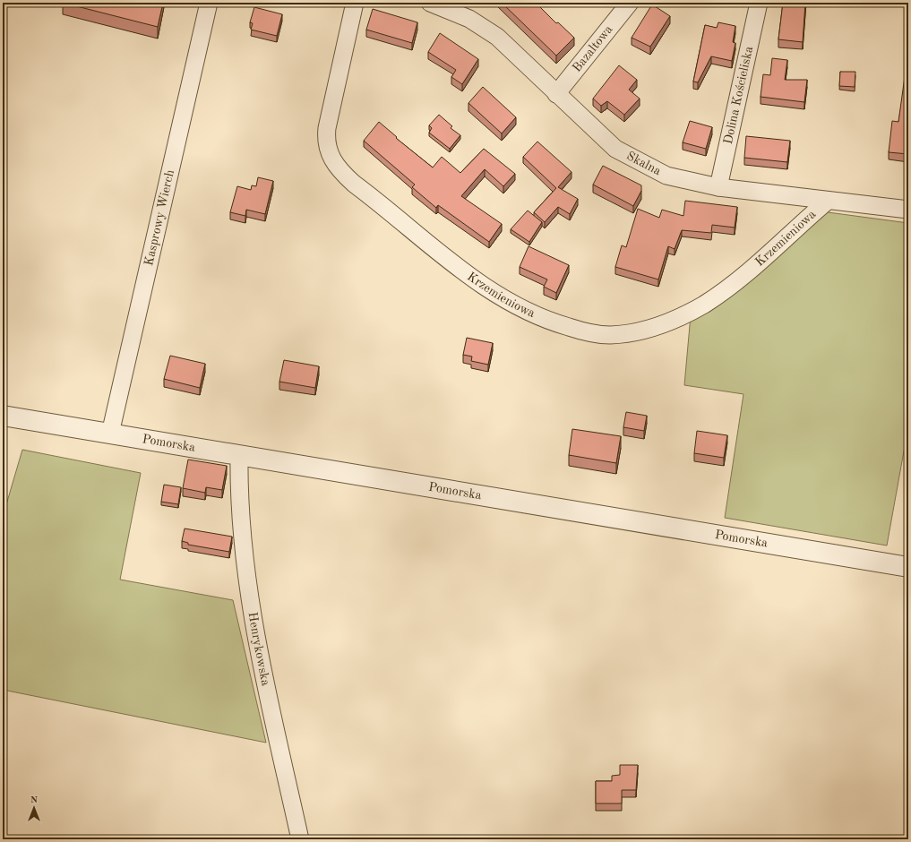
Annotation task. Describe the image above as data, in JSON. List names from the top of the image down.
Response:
{
  "streets": {
    "street": [
      "Bazaltowa",
      "Dolina Kościeliska",
      "Skalna",
      "Kasprowy Wierch",
      "Krzemieniowa",
      "Pomorska",
      "Henrykowska"
    ]
  },
  "crossings": [
    ["Bazaltowa", "Skalna"],
    ["Dolina Kościeliska", "Skalna"],
    ["Skalna", "Krzemieniowa"],
    ["Kasprowy Wierch", "Pomorska"],
    ["Pomorska", "Henrykowska"]
  ],
  "north": "top"
}
